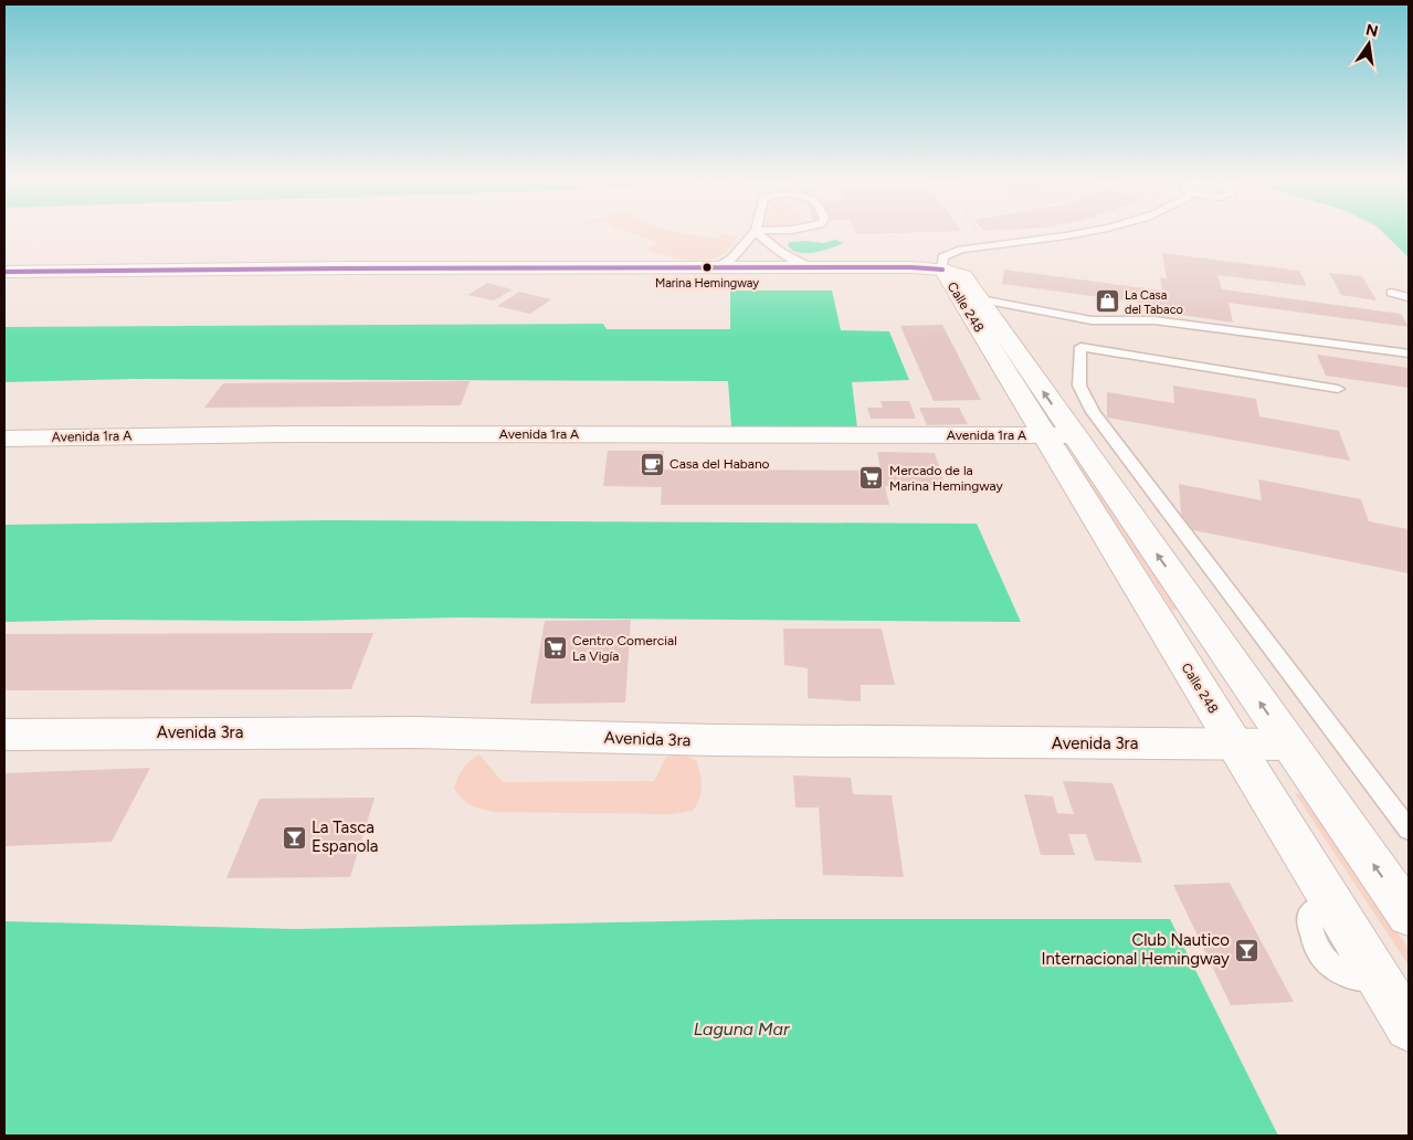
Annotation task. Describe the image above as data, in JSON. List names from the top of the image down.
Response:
{
  "streets": {
    "street": ["Calle 248", "Avenida 1ra A", "Avenida 3ra"]
  },
  "crossings": [
    ["Calle 248", "Avenida 1ra A"],
    ["Calle 248", "Avenida 3ra"]
  ],
  "water": ["Laguna Mar"],
  "places": {
    "other": ["Marina Hemingway"],
    "shop": ["La Casa del Tabaco"],
    "cafe": ["Casa del Habano"],
    "supermarket": ["Mercado de la Marina Hemingway", "Centro Comercial La Vigía"],
    "bar": ["La Tasca Espanola", "Club Nautico Internacional Hemingway"]
  },
  "north": "top"
}
